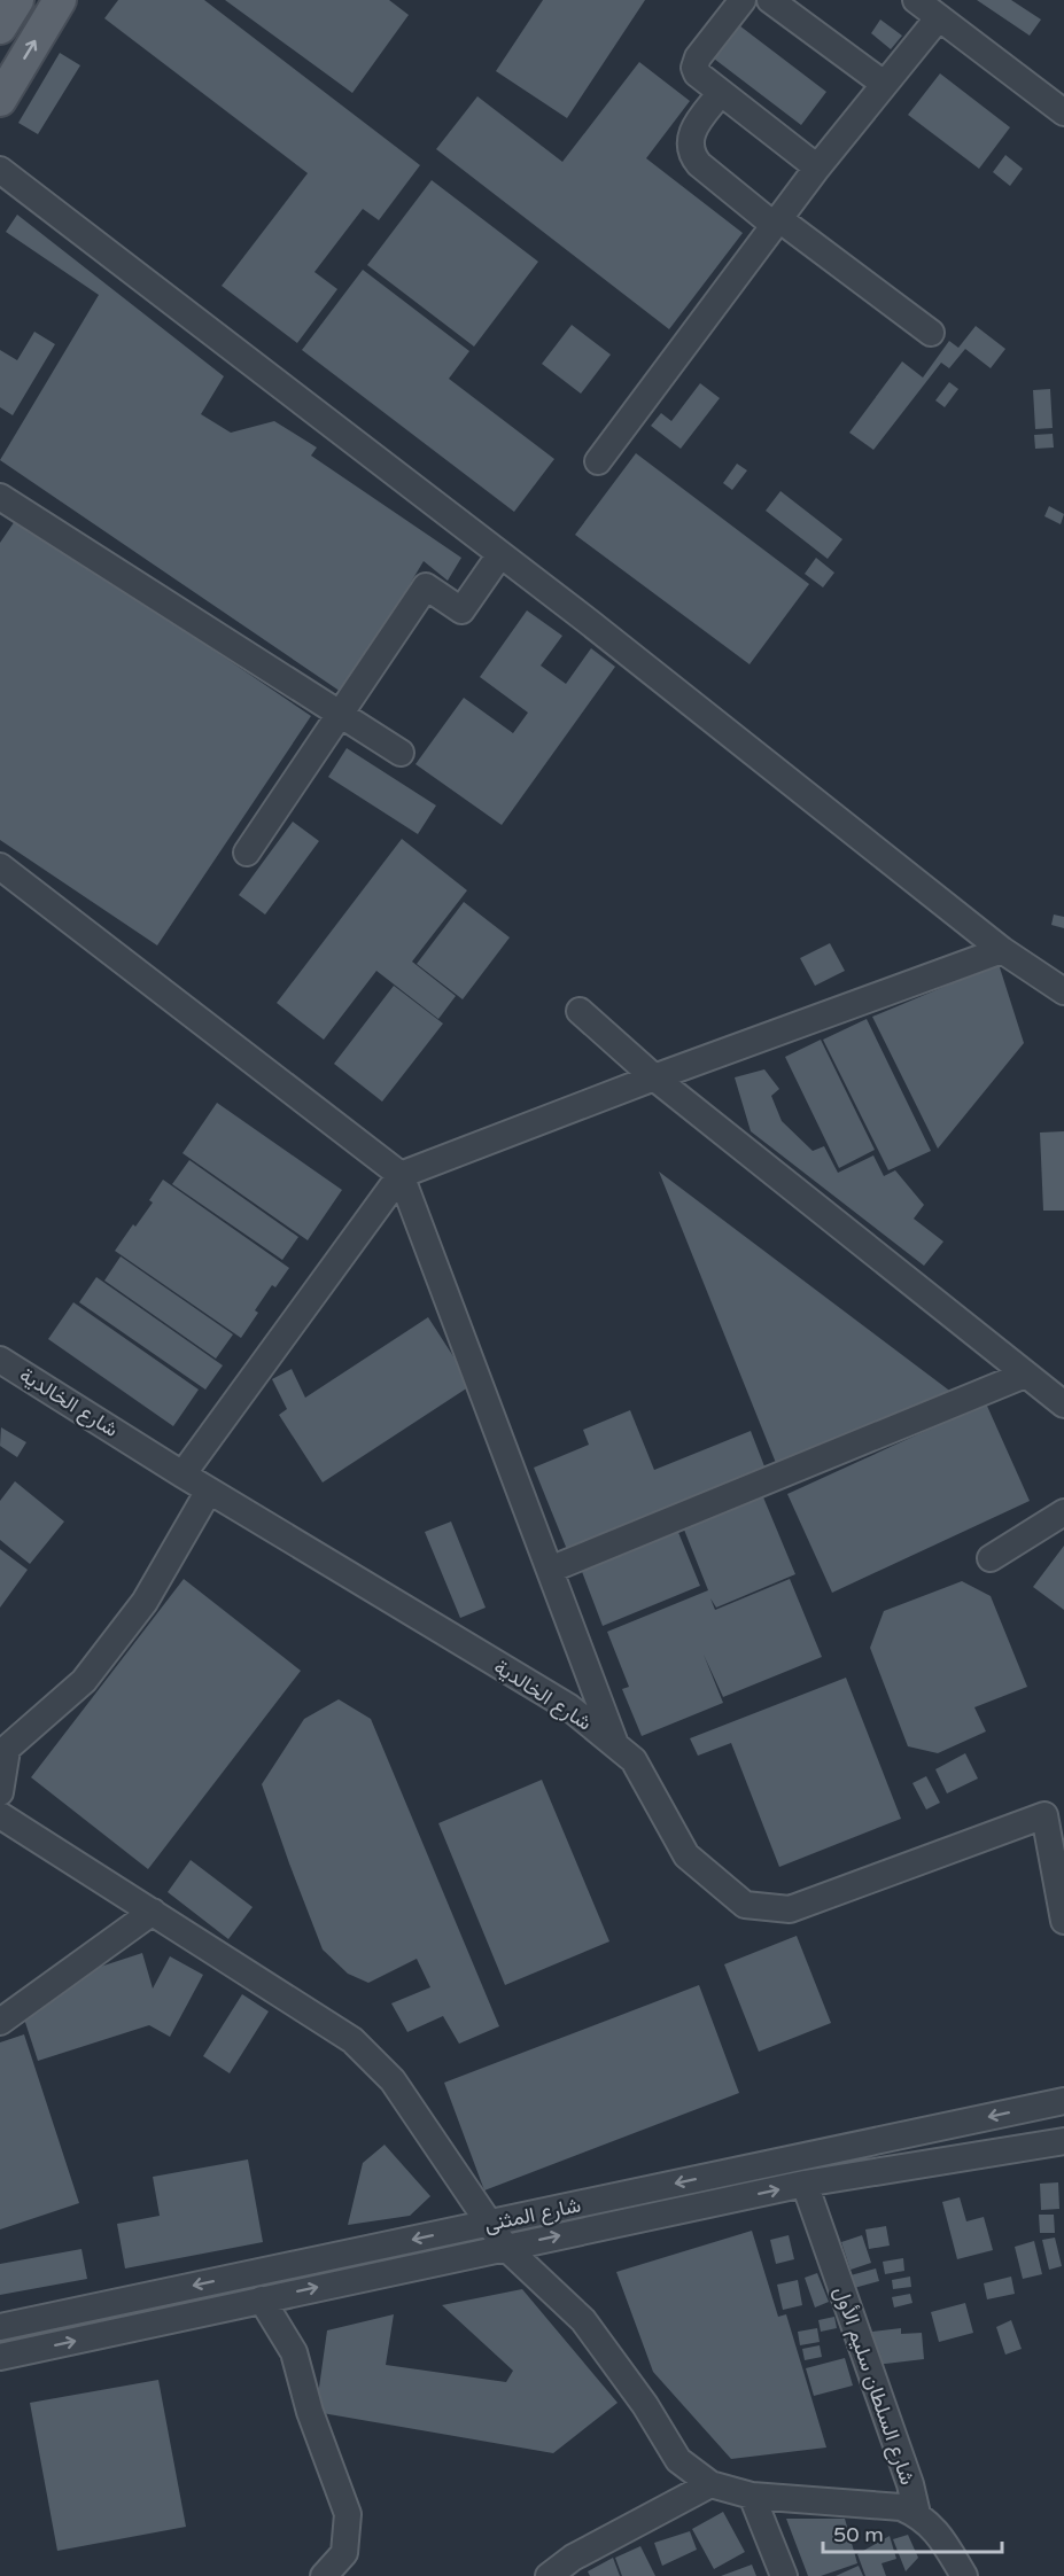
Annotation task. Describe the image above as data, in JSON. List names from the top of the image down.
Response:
{
  "streets": {
    "street": ["شارع الخالدية", "شارع المثنى", "شارع السلطان سليم الأول"]
  },
  "crossings": [
    ["شارع المثنى", "شارع السلطان سليم الأول"]
  ],
  "scale_bar": "50 m"
}
